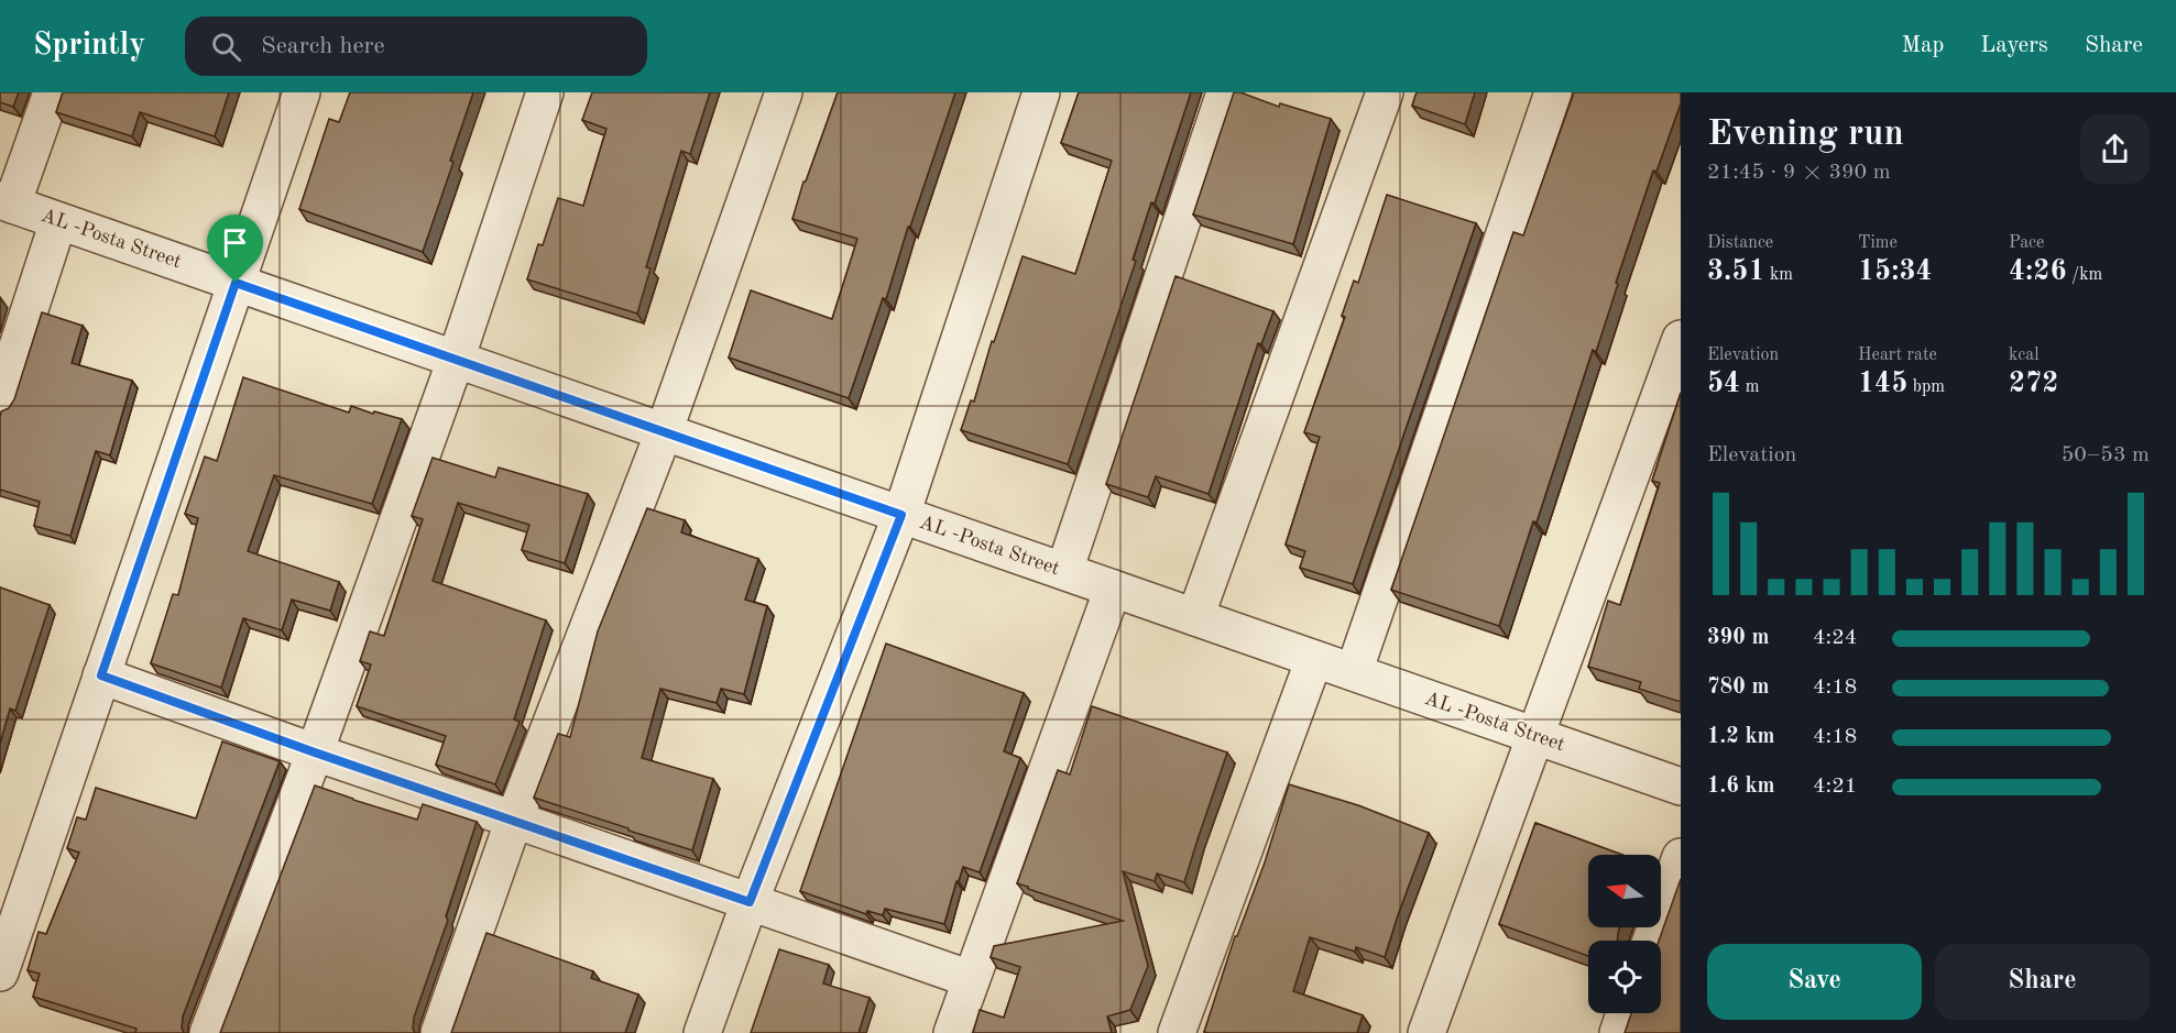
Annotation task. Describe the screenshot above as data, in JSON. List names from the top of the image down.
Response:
{
  "streets": {
    "street": ["AL -Posta Street"]
  },
  "north": "left",
  "page": {
    "header": "Sprintly",
    "search": "Search here",
    "nav": ["Map", "Layers", "Share"],
    "heading": ["Evening run", "21:45 · 9 × 390 m"],
    "stats": [
      ["Distance", "3.51 km"],
      ["Time", "15:34"],
      ["Pace", "4:26 /km"],
      ["Elevation", "54 m"],
      ["Heart rate", "145 bpm"],
      ["kcal", "272"]
    ],
    "chart": ["Elevation", "50–53 m"],
    "list": [
      {
        "name": "390 m",
        "note": "4:24"
      },
      {
        "name": "780 m",
        "note": "4:18"
      },
      {
        "name": "1.2 km",
        "note": "4:18"
      },
      {
        "name": "1.6 km",
        "note": "4:21"
      }
    ],
    "buttons": ["Save", "Share"]
  }
}
